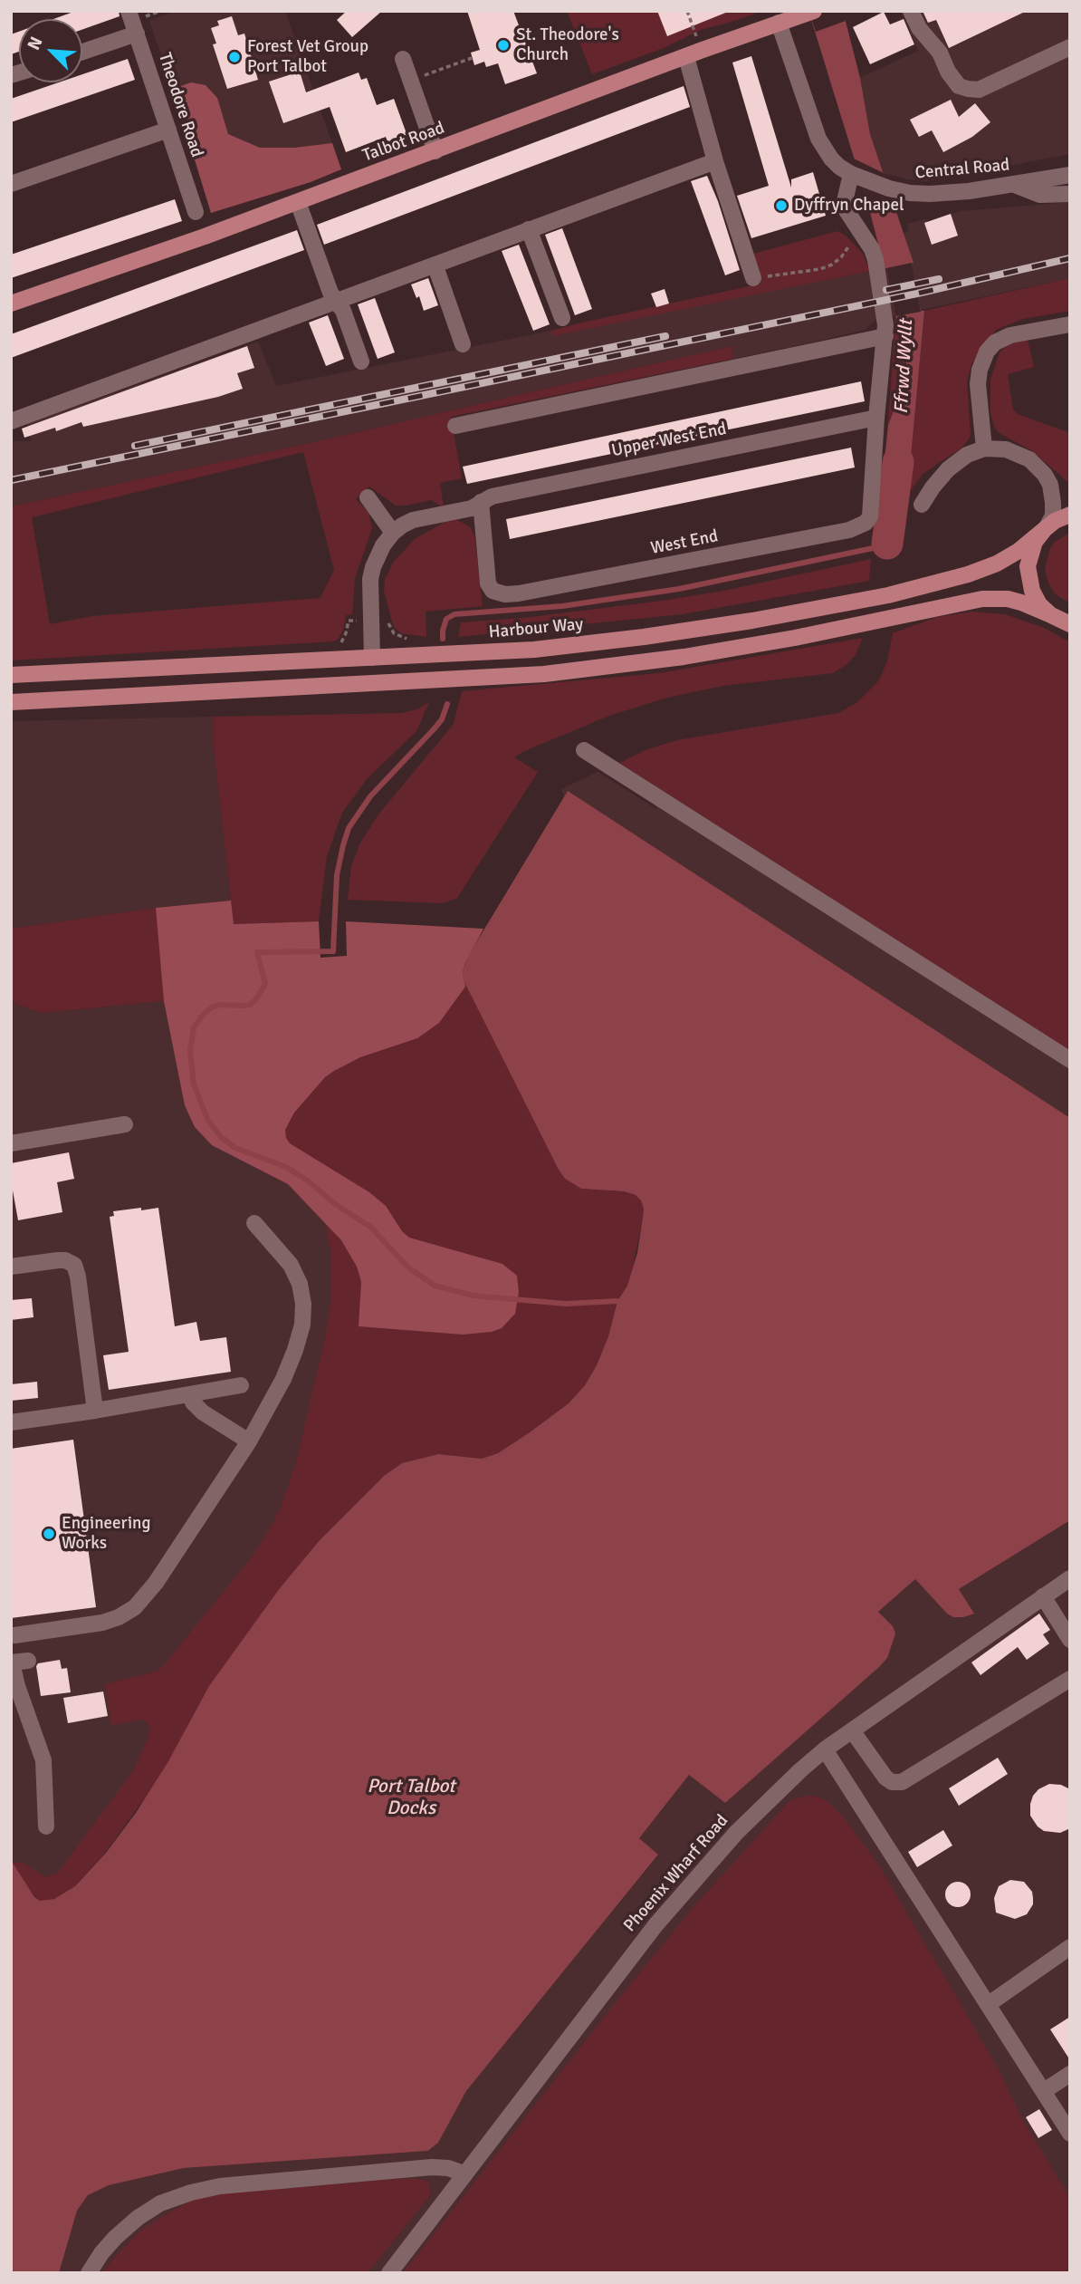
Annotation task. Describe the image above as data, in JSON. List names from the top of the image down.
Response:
{
  "streets": {
    "main road": ["Talbot Road", "Harbour Way"],
    "street": [
      "Theodore Road",
      "Central Road",
      "Upper West End",
      "West End",
      "Phoenix Wharf Road"
    ]
  },
  "crossings": [
    ["Central Road", "West End"],
    ["Upper West End", "West End"]
  ],
  "water": ["Ffrwd Wyllt", "Port Talbot Docks"],
  "places": [
    "St. Theodore's Church",
    "Forest Vet Group Port Talbot",
    "Dyffryn Chapel",
    "Engineering Works"
  ],
  "north": "top left"
}
